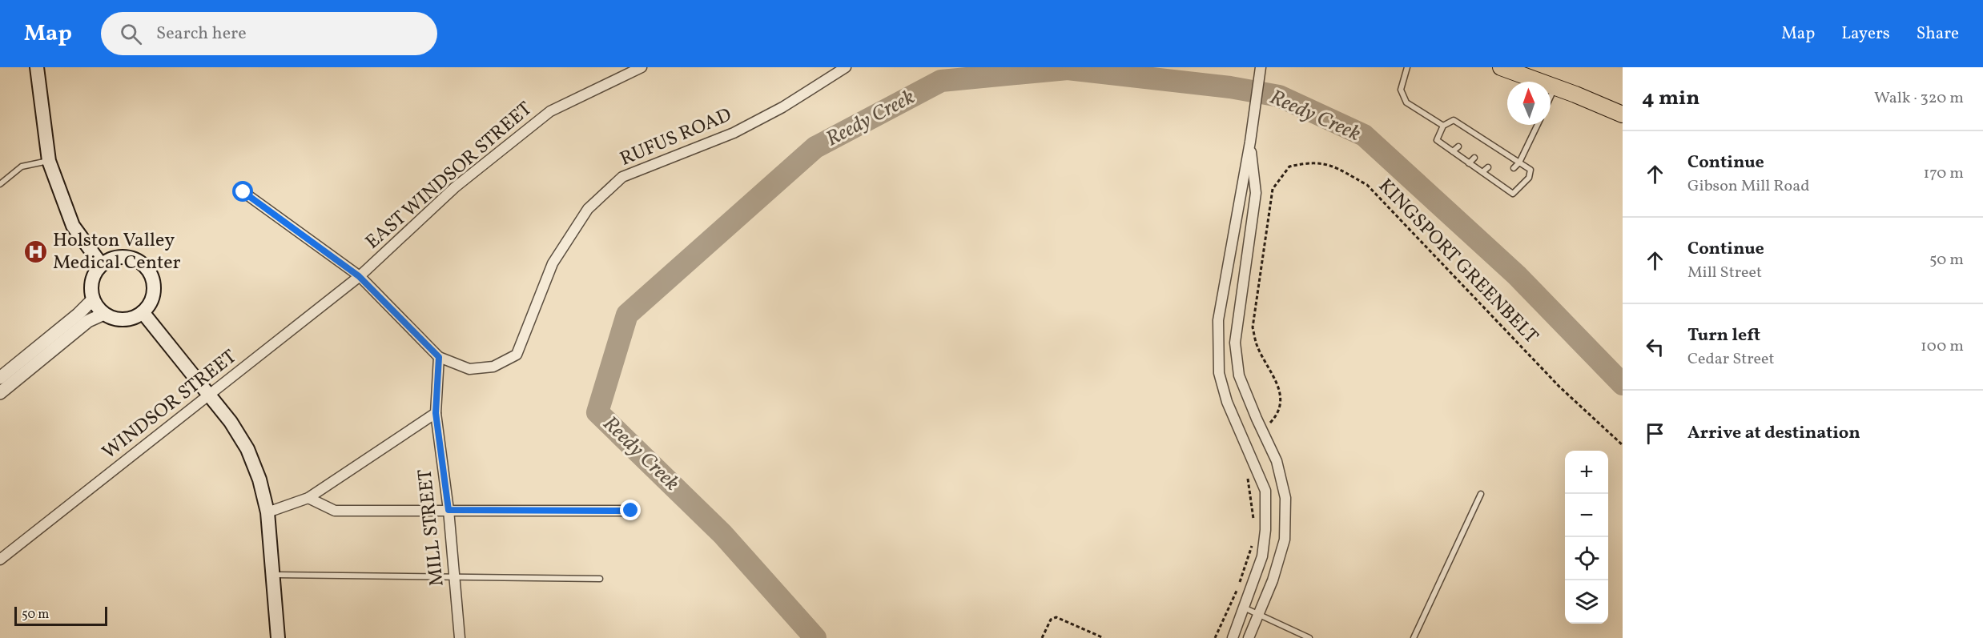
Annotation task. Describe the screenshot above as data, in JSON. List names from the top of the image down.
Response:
{
  "streets": {
    "street": [
      "RUFUS ROAD",
      "EAST WINDSOR STREET",
      "WINDSOR STREET",
      "MILL STREET"
    ],
    "path": ["KINGSPORT GREENBELT"]
  },
  "crossings": [
    ["RUFUS ROAD", "MILL STREET"],
    ["EAST WINDSOR STREET", "WINDSOR STREET"]
  ],
  "water": ["Reedy Creek"],
  "places": {
    "hospital": ["Holston Valley Medical Center"]
  },
  "scale_bar": "50 m",
  "north": "top",
  "page": {
    "header": "Map",
    "search": "Search here",
    "nav": ["Map", "Layers", "Share"],
    "heading": ["4 min", "Walk · 320 m"],
    "list": [
      ["Continue", "Gibson Mill Road", "170 m"],
      ["Continue", "Mill Street", "50 m"],
      ["Turn left", "Cedar Street", "100 m"],
      "Arrive at destination"
    ],
    "map_buttons": ["+", "−"],
    "scale": "50 m"
  }
}
